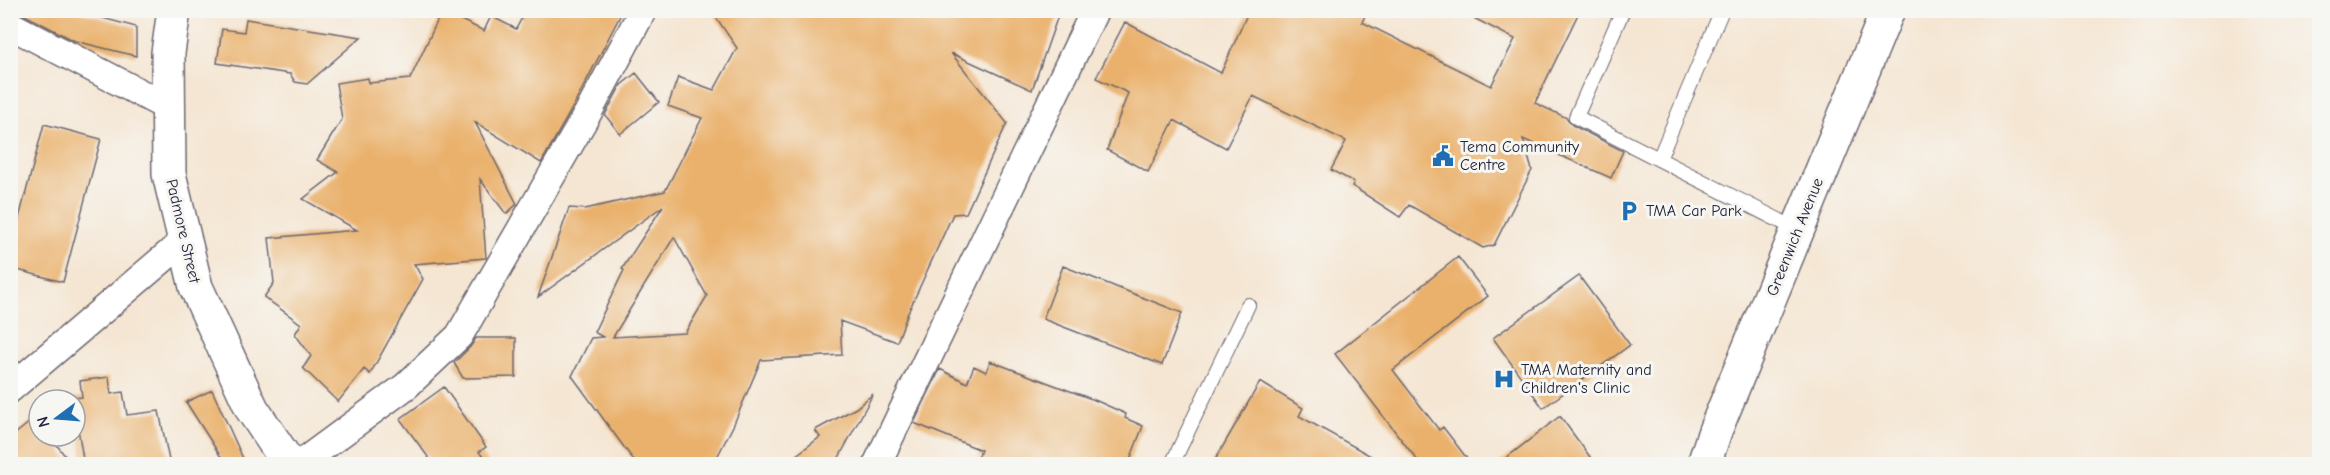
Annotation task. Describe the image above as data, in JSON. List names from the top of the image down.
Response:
{
  "streets": {
    "street": ["Padmore Street", "Greenwich Avenue"]
  },
  "places": {
    "public building": ["Tema Community Centre"],
    "parking": ["TMA Car Park"],
    "hospital": ["TMA Maternity and Children's Clinic"]
  },
  "north": "left"
}
